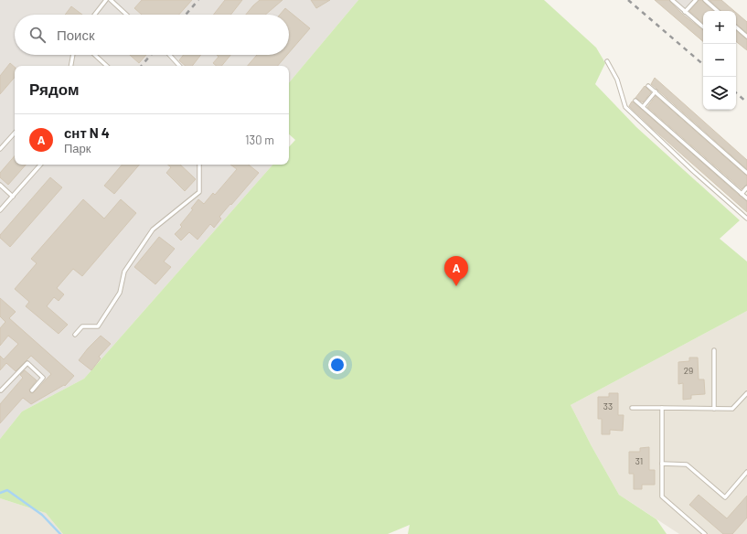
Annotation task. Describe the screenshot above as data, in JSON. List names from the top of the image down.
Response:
{
  "house_numbers": ["29", "33", "31"],
  "page": {
    "map_buttons": ["+", "−"],
    "search": "Поиск",
    "heading": "Рядом",
    "list": [
      {
        "mark": "A",
        "name": "снт N 4",
        "note": "Парк",
        "value": "130 m"
      }
    ],
    "pins": "A"
  }
}
